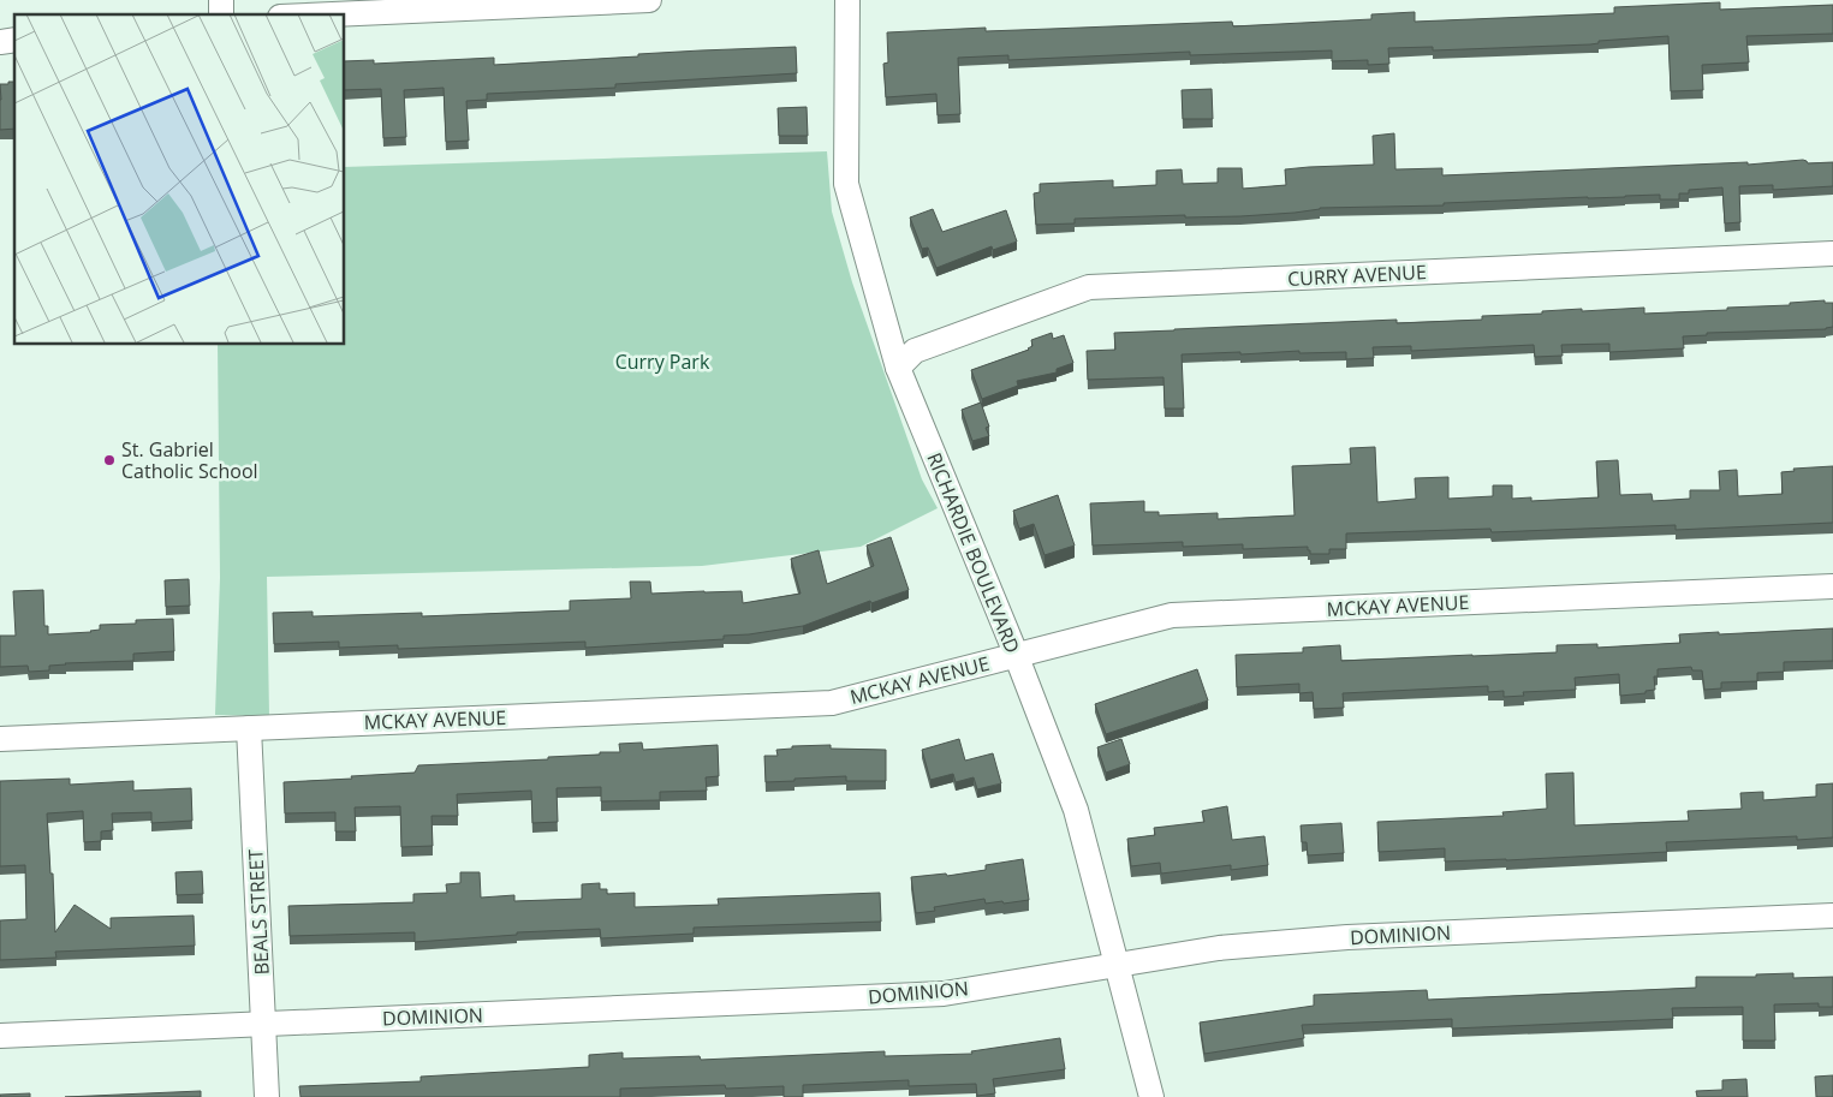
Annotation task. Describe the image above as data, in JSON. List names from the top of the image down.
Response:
{
  "streets": {
    "street": [
      "CURRY AVENUE",
      "RICHARDIE BOULEVARD",
      "MCKAY AVENUE",
      "BEALS STREET",
      "DOMINION"
    ]
  },
  "crossings": [
    ["CURRY AVENUE", "RICHARDIE BOULEVARD"],
    ["RICHARDIE BOULEVARD", "MCKAY AVENUE"],
    ["RICHARDIE BOULEVARD", "DOMINION"],
    ["MCKAY AVENUE", "BEALS STREET"],
    ["BEALS STREET", "DOMINION"]
  ],
  "parks": ["Curry Park"],
  "places": ["St. Gabriel Catholic School"]
}
